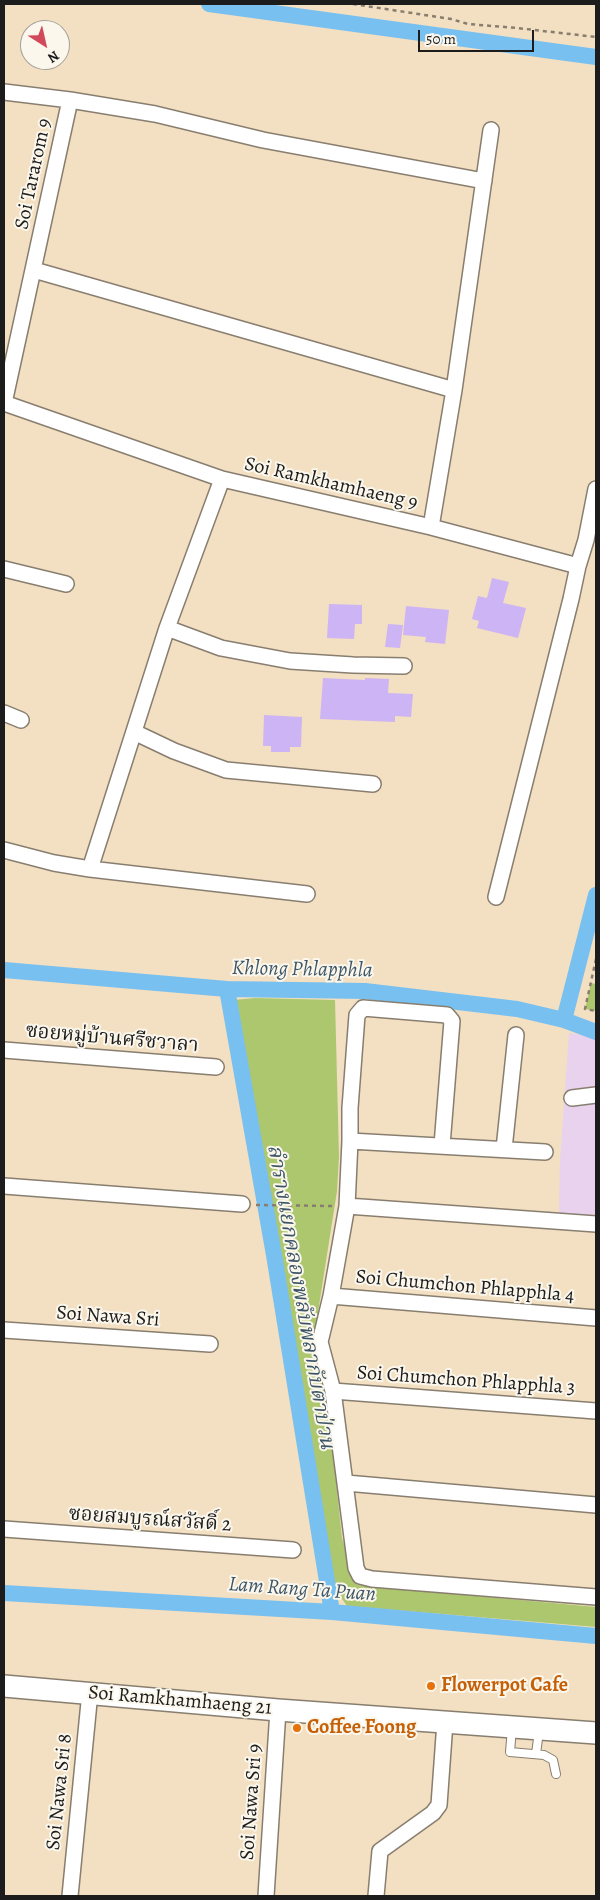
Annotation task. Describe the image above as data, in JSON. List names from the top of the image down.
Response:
{
  "streets": {
    "street": [
      "Soi Tararom 9",
      "Soi Ramkhamhaeng 9",
      "ซอยหมู่บ้านศรีชวาลา",
      "Soi Chumchon Phlapphla 4",
      "Soi Nawa Sri",
      "Soi Chumchon Phlapphla 3",
      "ซอยสมบูรณ์สวัสดิ์ 2",
      "Soi Ramkhamhaeng 21",
      "Soi Nawa Sri 8",
      "Soi Nawa Sri 9"
    ]
  },
  "crossings": [
    ["Soi Tararom 9", "Soi Ramkhamhaeng 9"],
    ["Soi Ramkhamhaeng 21", "Soi Nawa Sri 8"],
    ["Soi Ramkhamhaeng 21", "Soi Nawa Sri 9"]
  ],
  "water": ["Khlong Phlapphla", "ลำรางแยกคลองพลับพลากับตาป่วน", "Lam Rang Ta Puan"],
  "places": ["Flowerpot Cafe", "Coffee Foong"],
  "scale_bar": "50 m",
  "north": "bottom right"
}
